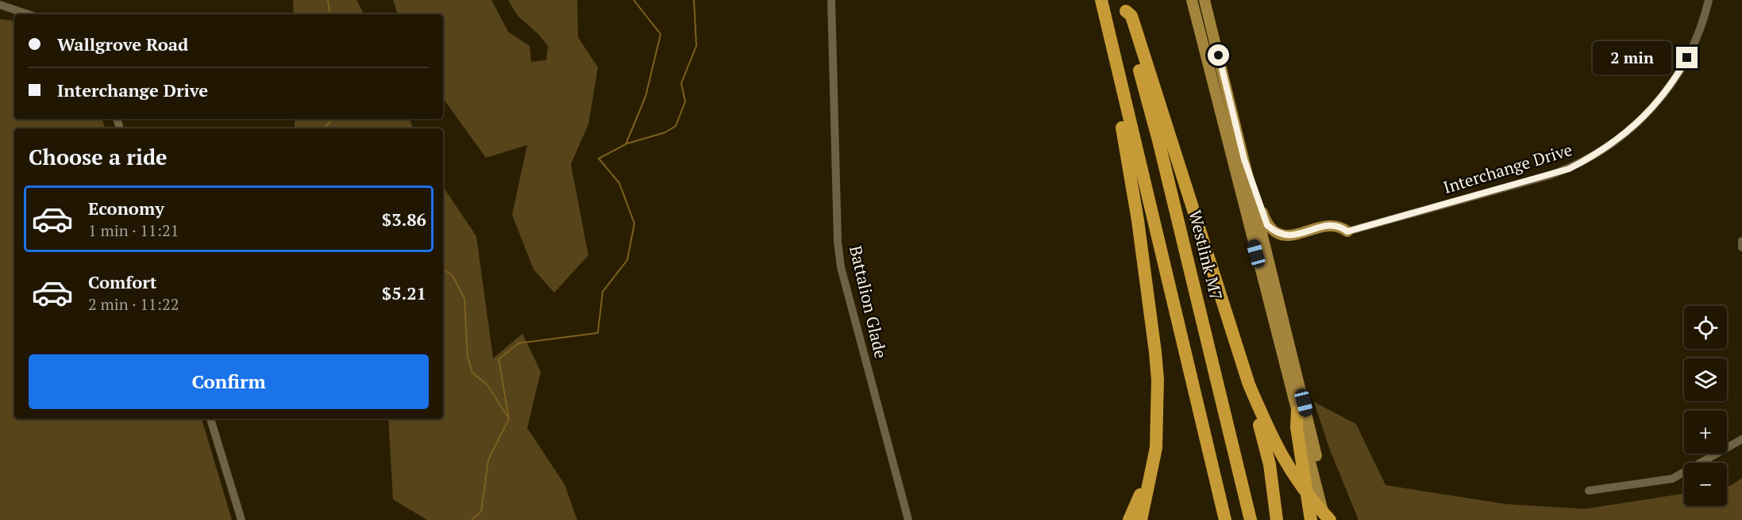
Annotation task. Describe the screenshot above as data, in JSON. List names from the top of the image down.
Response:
{
  "streets": {
    "highway": ["Westlink M7"],
    "street": ["Interchange Drive", "Battalion Glade"]
  },
  "page": {
    "banner": ["Wallgrove Road", "Interchange Drive"],
    "bubble": "2 min",
    "heading": "Choose a ride",
    "list": [
      {
        "name": "Economy",
        "note": "1 min · 11:21",
        "value": "$3.86"
      },
      {
        "name": "Comfort",
        "note": "2 min · 11:22",
        "value": "$5.21"
      }
    ],
    "map_buttons": ["+", "−"],
    "buttons": "Confirm"
  }
}
